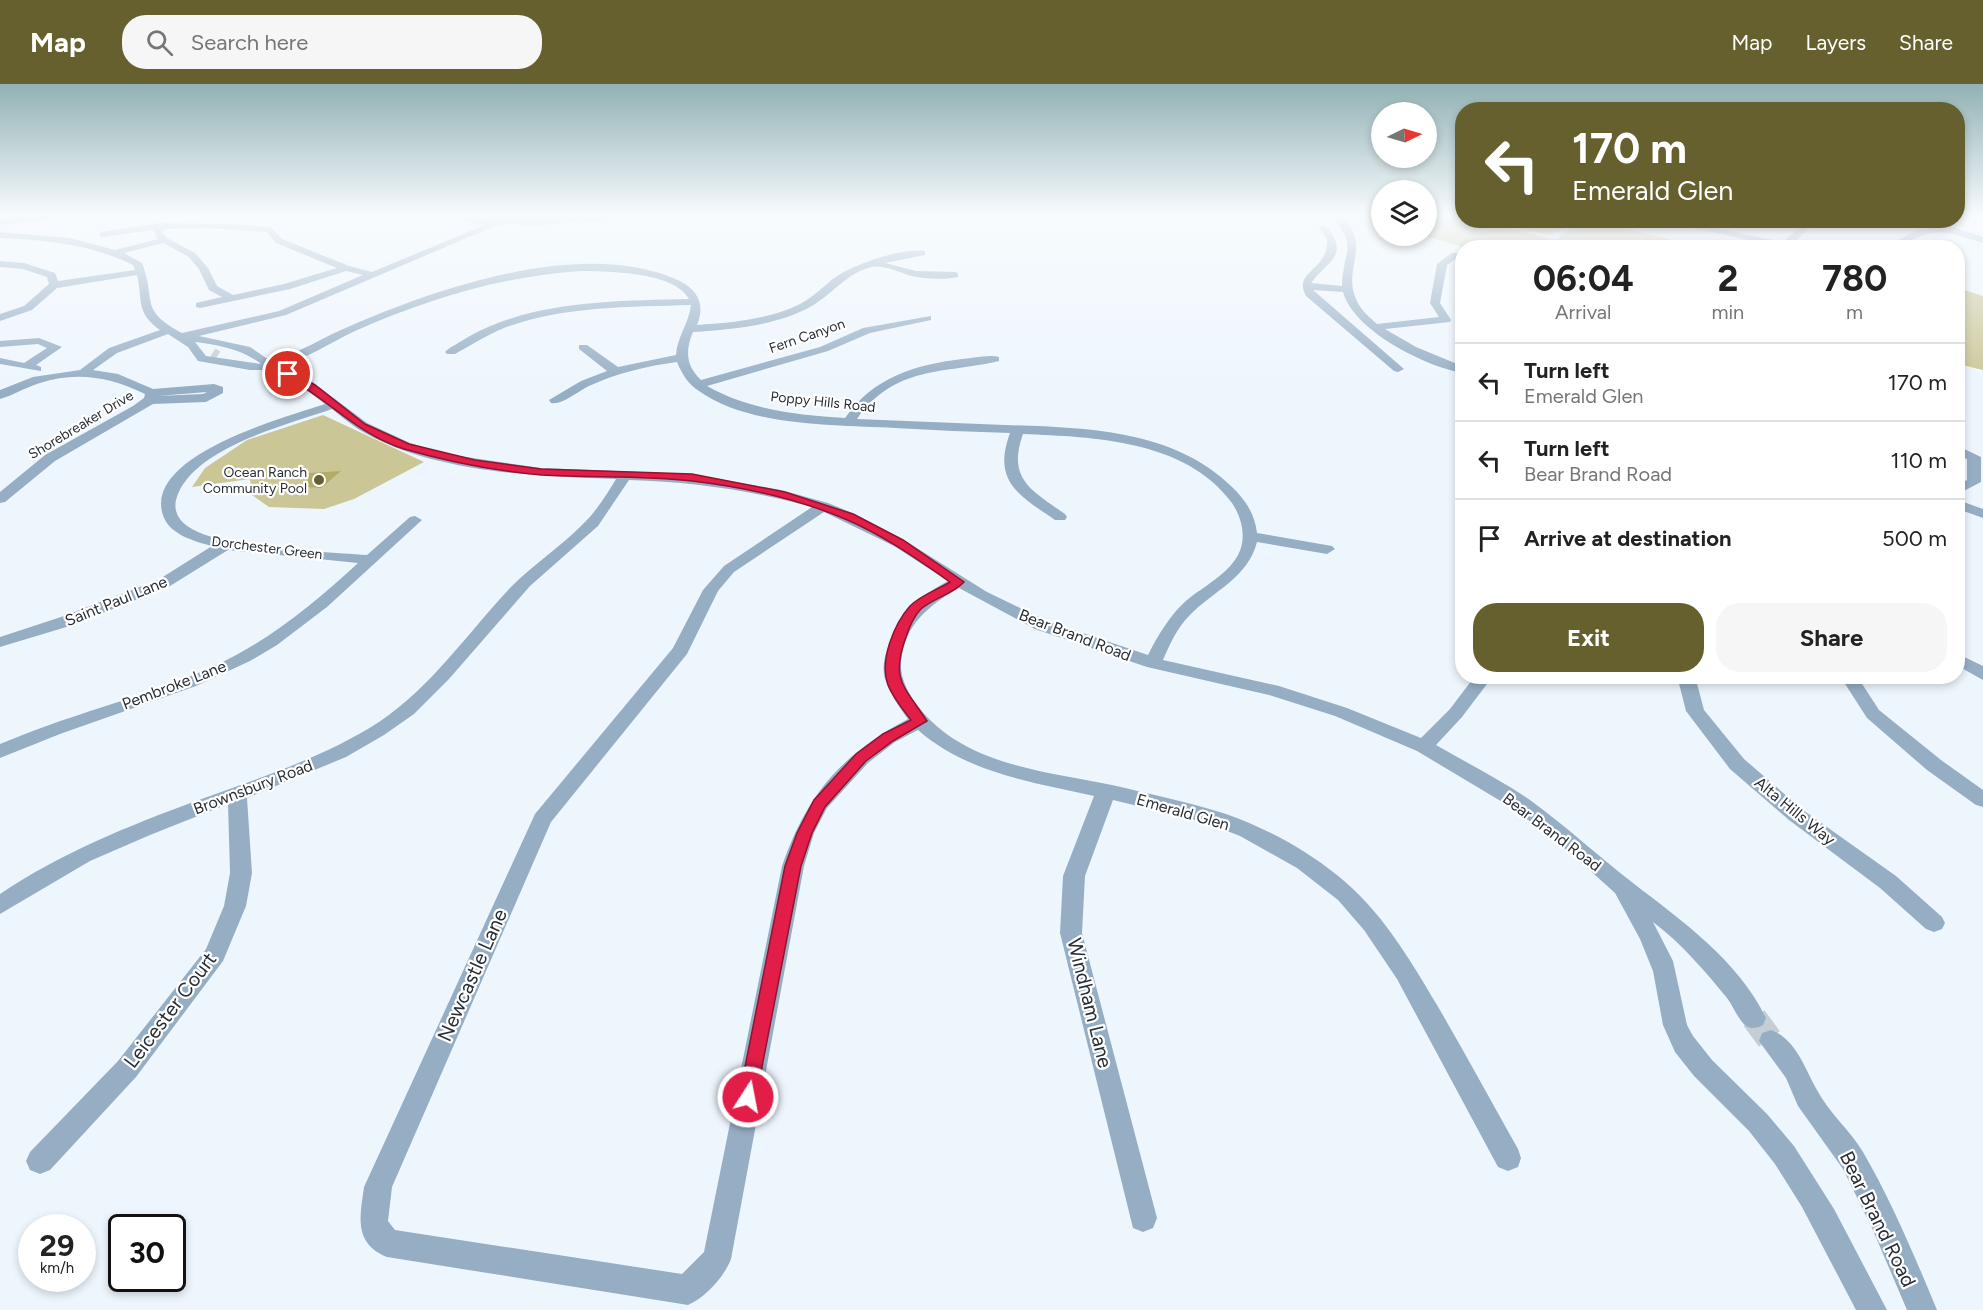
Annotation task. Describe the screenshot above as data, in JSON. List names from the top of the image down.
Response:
{
  "streets": {
    "street": [
      "Fern Canyon",
      "Poppy Hills Road",
      "Shorebreaker Drive",
      "Dorchester Green",
      "Saint Paul Lane",
      "Bear Brand Road",
      "Pembroke Lane",
      "Brownsbury Road",
      "Alta Hills Way",
      "Emerald Glen",
      "Newcastle Lane",
      "Windham Lane",
      "Leicester Court"
    ]
  },
  "crossings": [
    ["Fern Canyon", "Poppy Hills Road"],
    ["Shorebreaker Drive", "Bear Brand Road"],
    ["Dorchester Green", "Saint Paul Lane"],
    ["Dorchester Green", "Bear Brand Road"],
    ["Dorchester Green", "Pembroke Lane"],
    ["Bear Brand Road", "Brownsbury Road"],
    ["Bear Brand Road", "Emerald Glen"],
    ["Bear Brand Road", "Newcastle Lane"],
    ["Brownsbury Road", "Leicester Court"],
    ["Emerald Glen", "Newcastle Lane"],
    ["Emerald Glen", "Windham Lane"]
  ],
  "places": ["Ocean Ranch Community Pool"],
  "north": "right",
  "page": {
    "header": "Map",
    "search": "Search here",
    "nav": ["Map", "Layers", "Share"],
    "turn": ["170 m", "Emerald Glen"],
    "eta": [
      "06:04",
      "Arrival",
      "2",
      "min",
      "780",
      "m"
    ],
    "list": [
      {
        "name": "Turn left",
        "note": "Emerald Glen",
        "value": "170 m"
      },
      {
        "name": "Turn left",
        "note": "Bear Brand Road",
        "value": "110 m"
      },
      {
        "name": "Arrive at destination",
        "value": "500 m"
      }
    ],
    "buttons": ["Exit", "Share"],
    "speed": "29 km/h",
    "limit": "30"
  }
}
